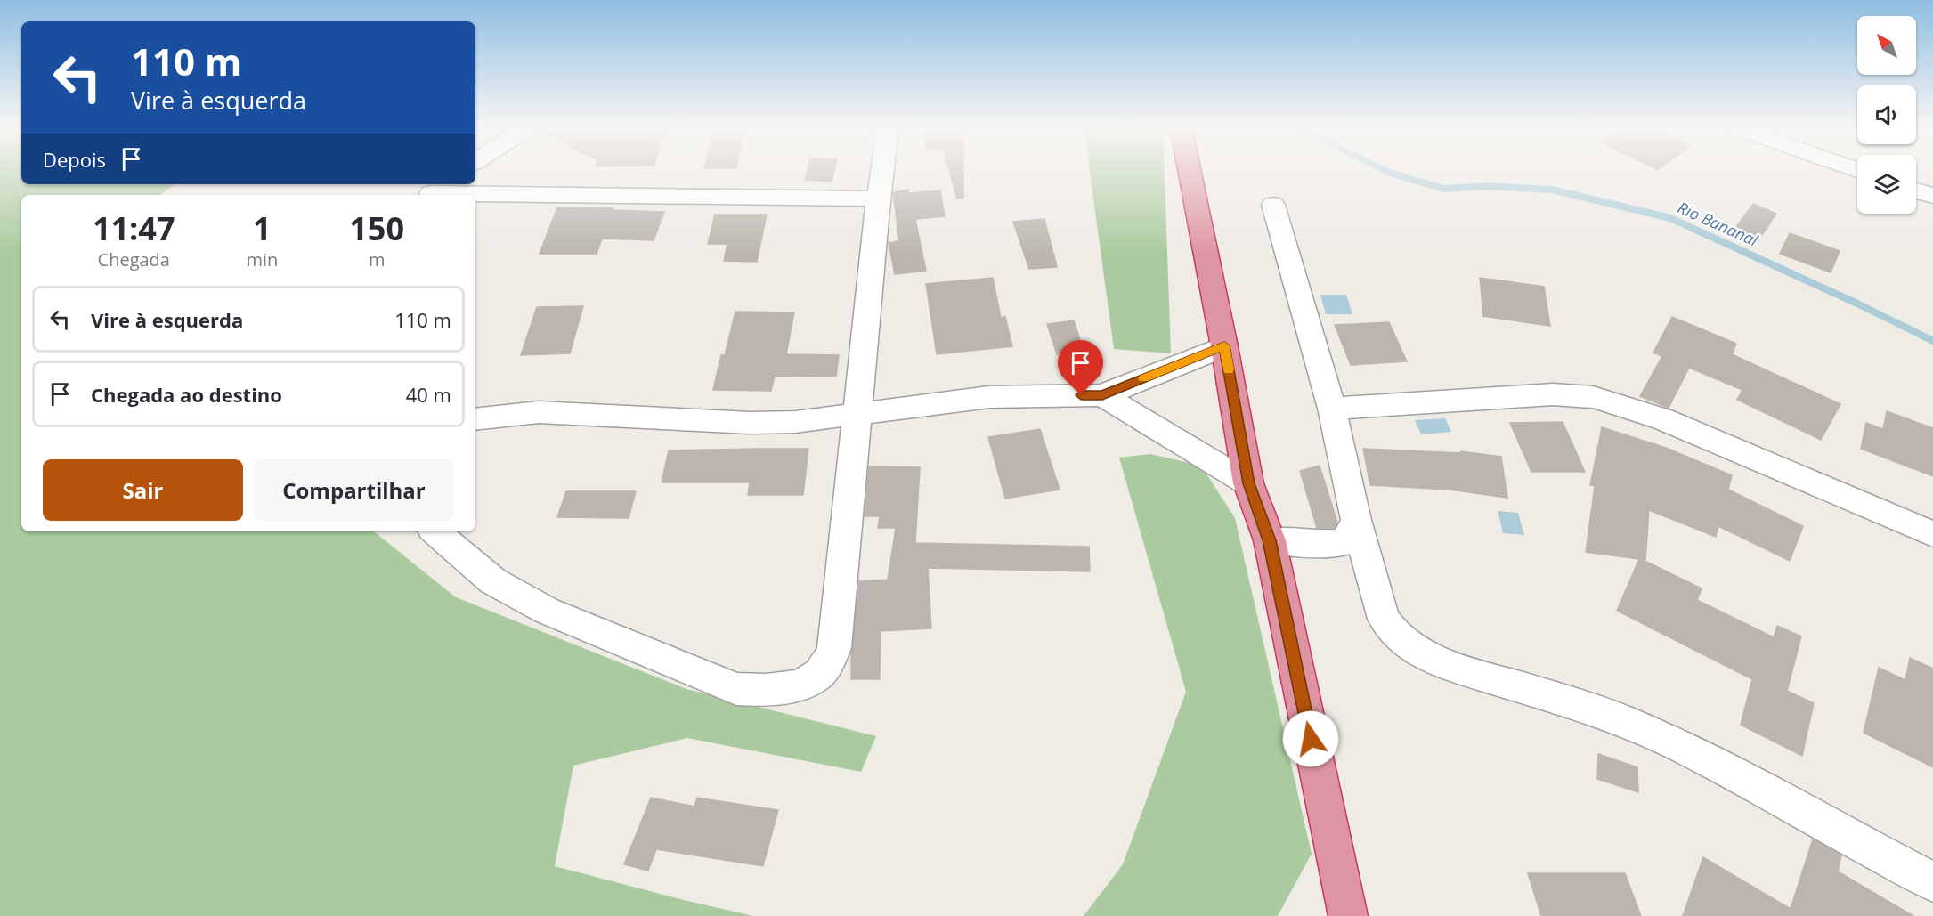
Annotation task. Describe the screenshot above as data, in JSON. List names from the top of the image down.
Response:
{
  "water": ["Rio Bananal"],
  "north": "top left",
  "page": {
    "turn": ["110 m", "Vire à esquerda"],
    "then": "Depois",
    "eta": [
      "11:47",
      "Chegada",
      "1",
      "min",
      "150",
      "m"
    ],
    "list": [
      {
        "name": "Vire à esquerda",
        "value": "110 m"
      },
      {
        "name": "Chegada ao destino",
        "value": "40 m"
      }
    ],
    "buttons": ["Sair", "Compartilhar"]
  }
}
